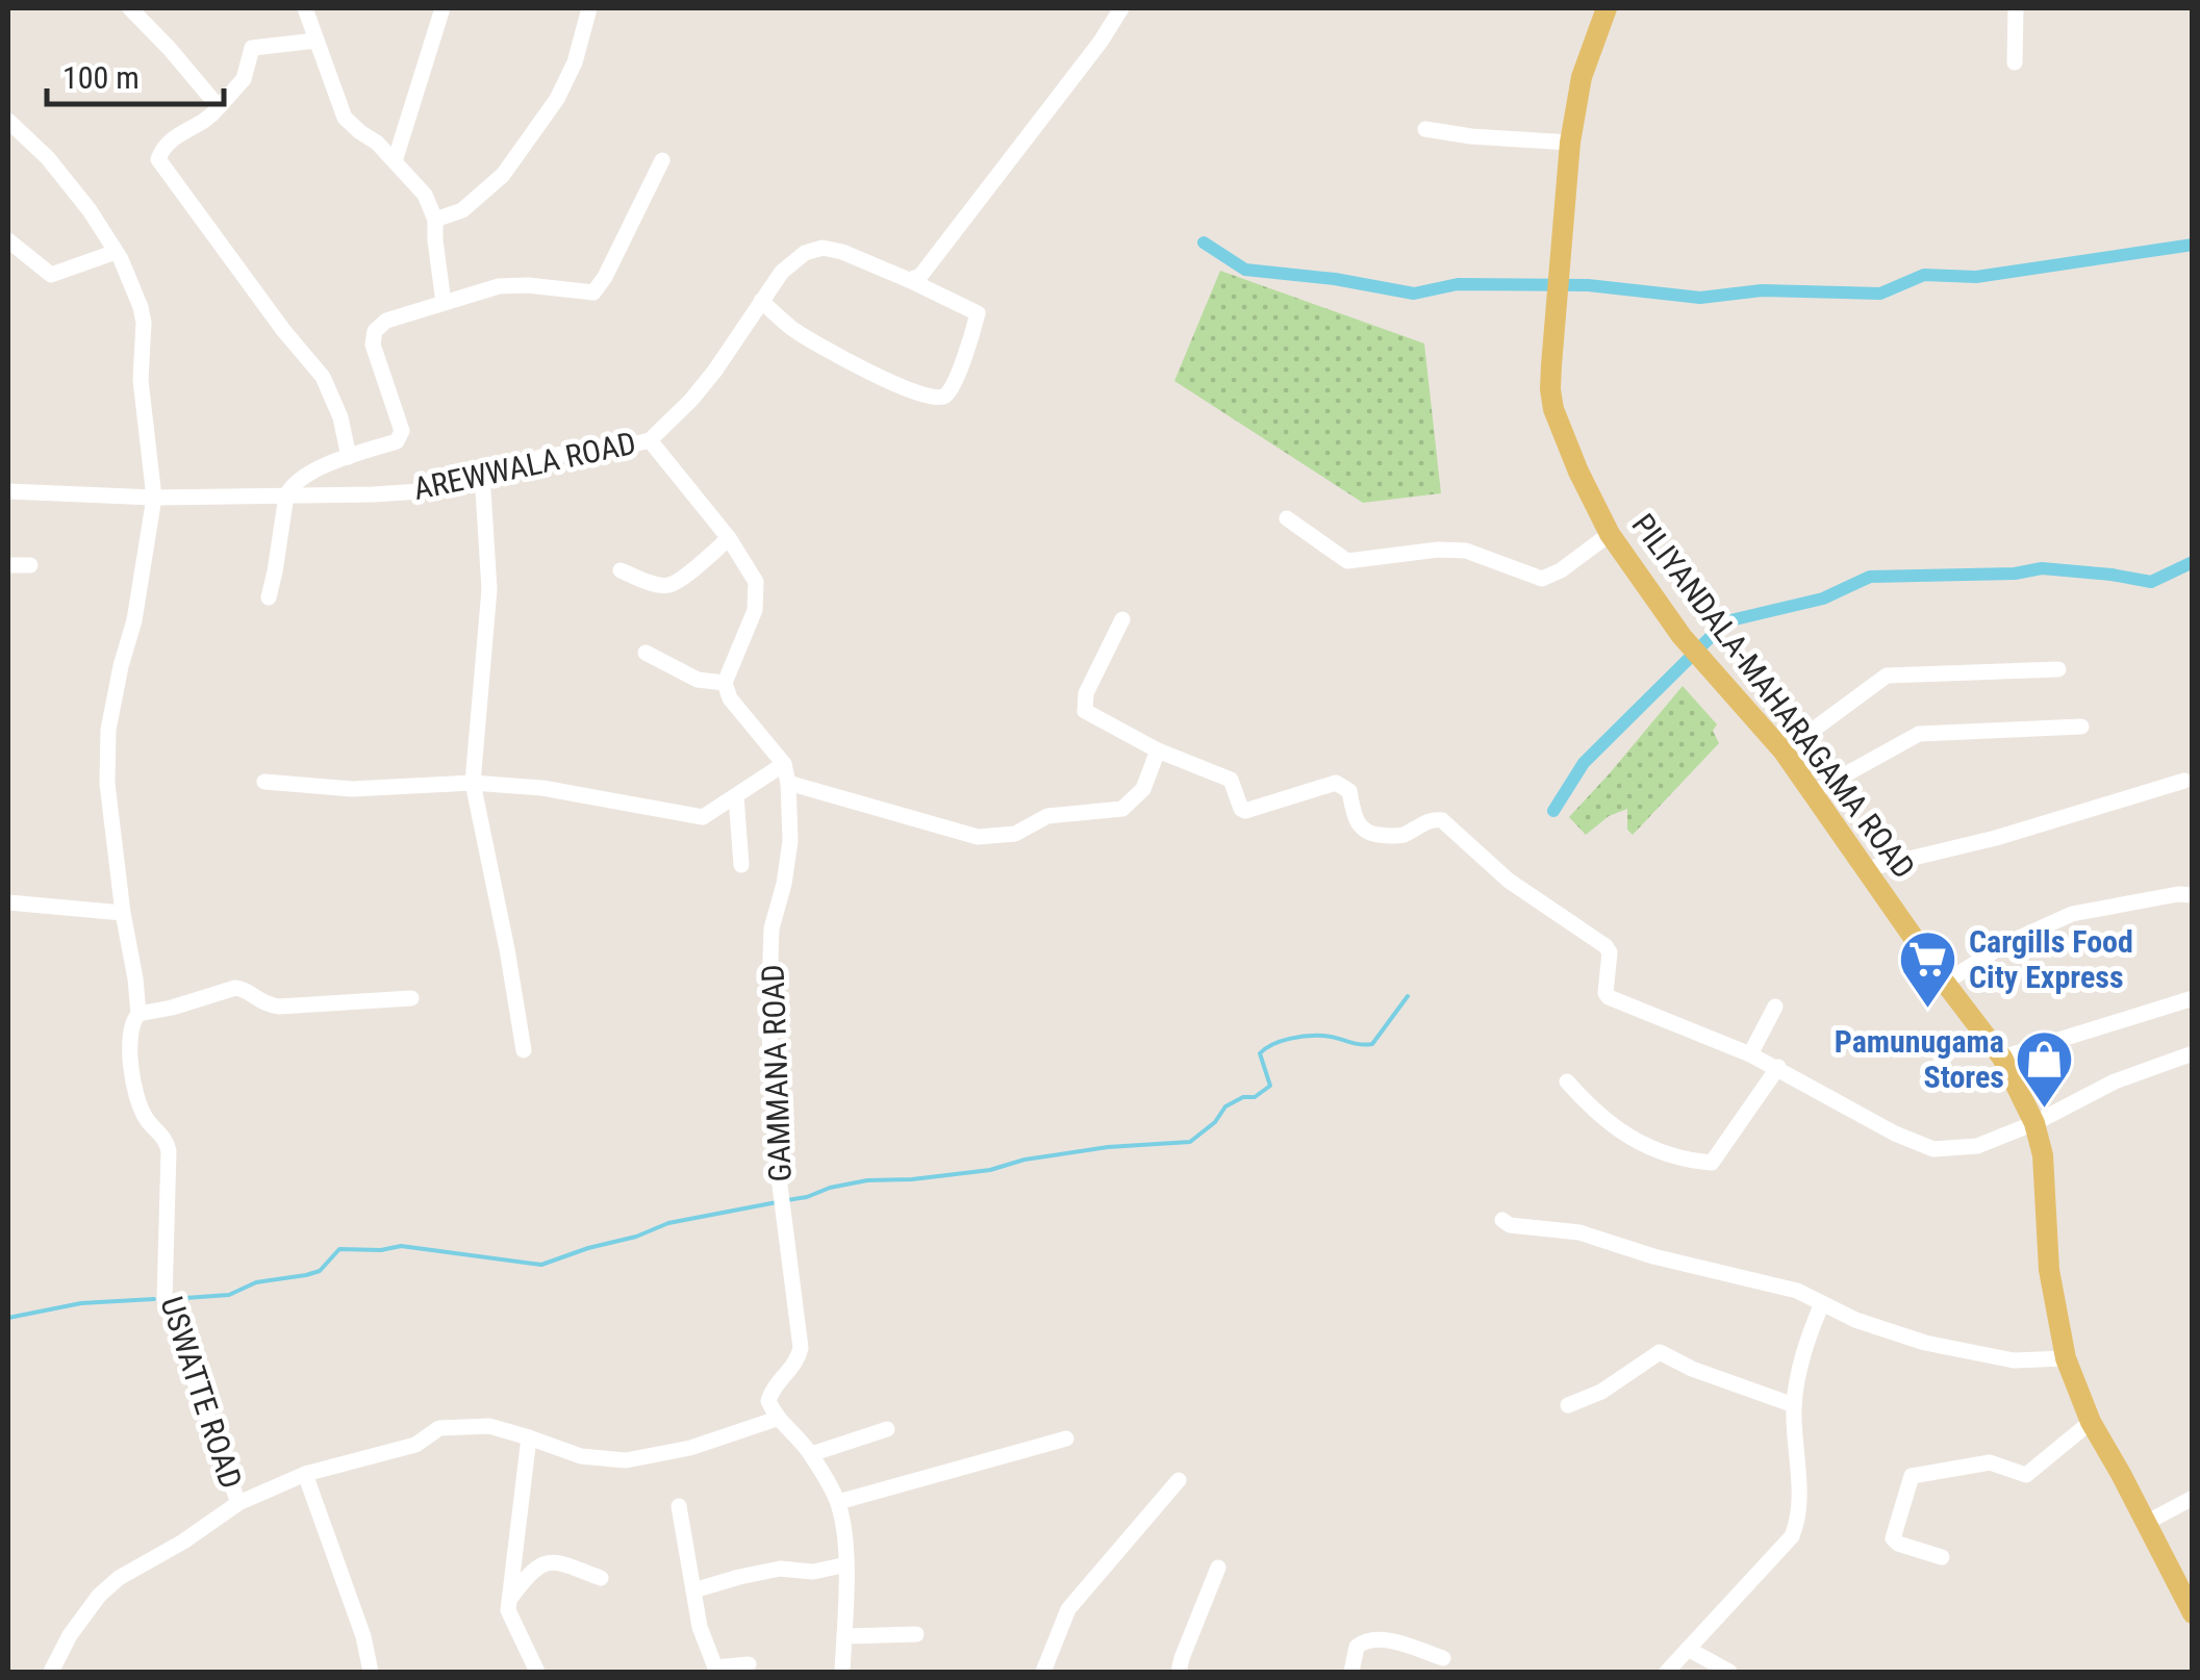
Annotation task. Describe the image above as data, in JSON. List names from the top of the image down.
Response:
{
  "streets": {
    "main road": ["PILIYANDALA-MAHARAGAMA ROAD"],
    "street": ["AREWWALA ROAD", "GAMMANA ROAD", "USWATTE ROAD"]
  },
  "crossings": [
    ["AREWWALA ROAD", "USWATTE ROAD"]
  ],
  "places": {
    "supermarket": ["Cargills Food City Express"],
    "shop": ["Pamunugama Stores"]
  },
  "scale_bar": "100 m"
}
